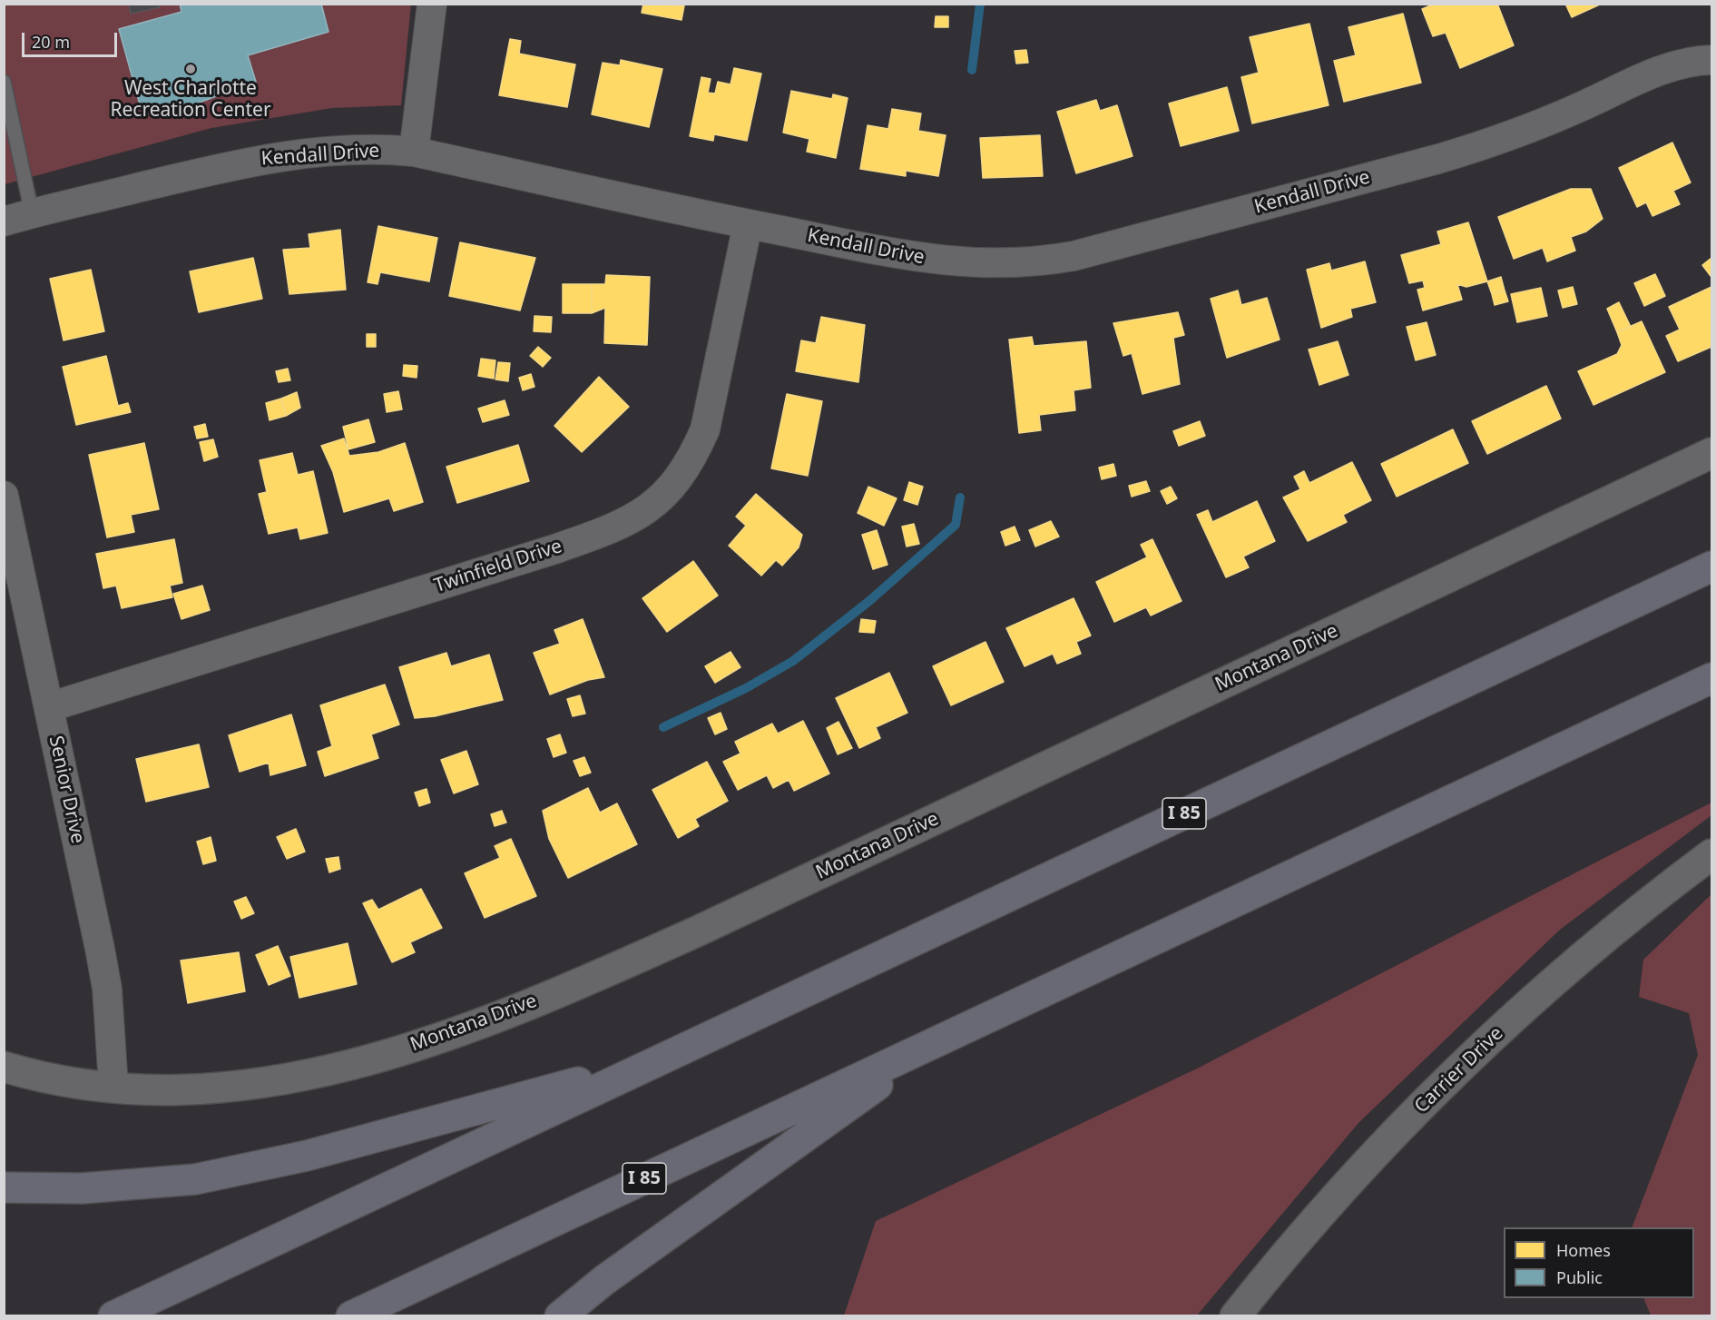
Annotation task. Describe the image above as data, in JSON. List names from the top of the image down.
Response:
{
  "streets": {
    "highway": ["I 85"],
    "street": [
      "Kendall Drive",
      "Twinfield Drive",
      "Montana Drive",
      "Senior Drive",
      "Carrier Drive"
    ]
  },
  "crossings": [
    ["Kendall Drive", "Twinfield Drive"],
    ["Twinfield Drive", "Senior Drive"],
    ["Montana Drive", "Senior Drive"]
  ],
  "places": ["West Charlotte Recreation Center"],
  "legend": ["Homes", "Public"],
  "scale_bar": "20 m"
}
